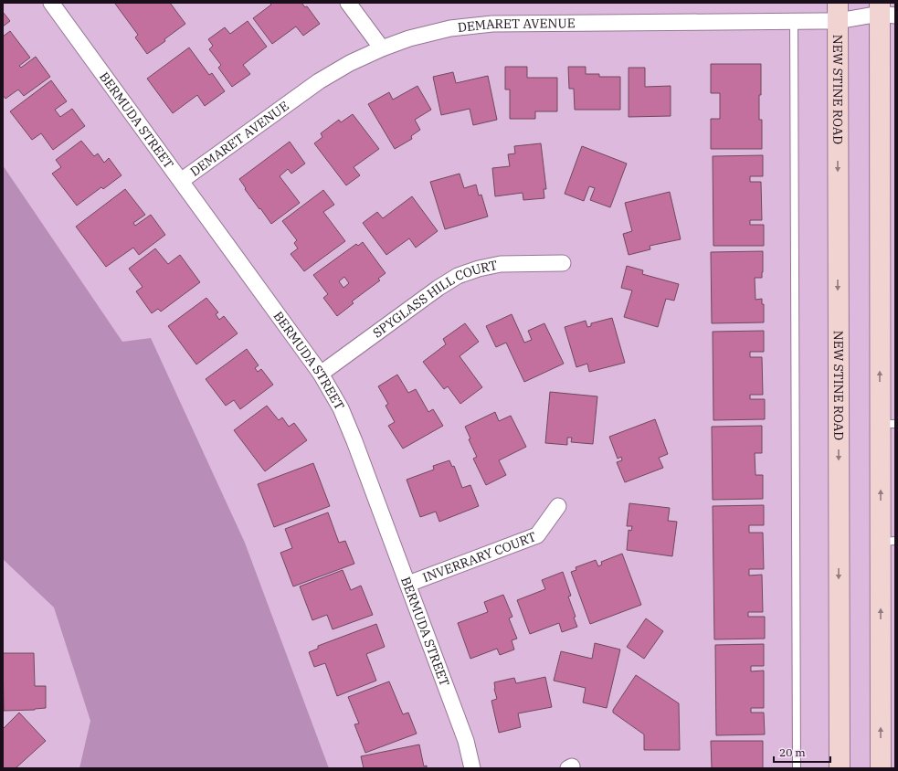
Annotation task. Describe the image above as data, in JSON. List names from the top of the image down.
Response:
{
  "streets": {
    "main road": ["NEW STINE ROAD"],
    "street": [
      "DEMARET AVENUE",
      "BERMUDA STREET",
      "SPYGLASS HILL COURT",
      "INVERRARY COURT"
    ]
  },
  "crossings": [
    ["DEMARET AVENUE", "NEW STINE ROAD"],
    ["DEMARET AVENUE", "BERMUDA STREET"],
    ["BERMUDA STREET", "SPYGLASS HILL COURT"],
    ["BERMUDA STREET", "INVERRARY COURT"]
  ],
  "scale_bar": "20 m"
}
